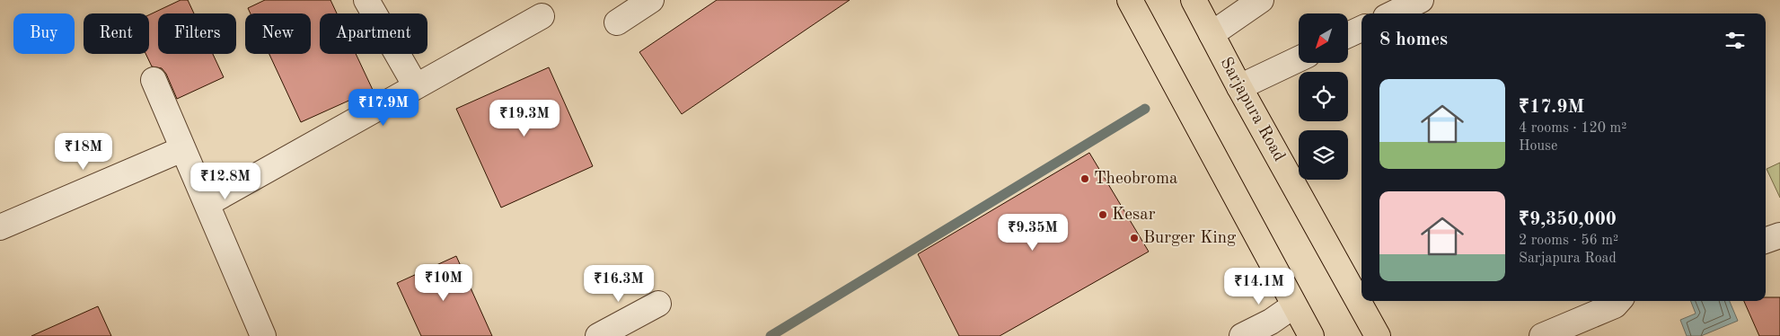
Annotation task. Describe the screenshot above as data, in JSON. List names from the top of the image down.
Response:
{
  "streets": {
    "main road": ["Sarjapura Road"]
  },
  "places": ["Theobroma", "Kesar", "Burger King"],
  "north": "bottom left",
  "page": {
    "chip": [
      "Buy",
      "Rent",
      "Filters",
      "New",
      "Apartment"
    ],
    "heading": "8 homes",
    "list": [
      {
        "name": "₹17.9M",
        "note": "4 rooms · 120 m² · House"
      },
      {
        "name": "₹9,350,000",
        "note": "2 rooms · 56 m² · Sarjapura Road"
      }
    ],
    "price": [
      "₹17.9M",
      "₹19.3M",
      "₹18M",
      "₹12.8M",
      "₹9.35M",
      "₹10M",
      "₹16.3M",
      "₹14.1M"
    ]
  }
}
